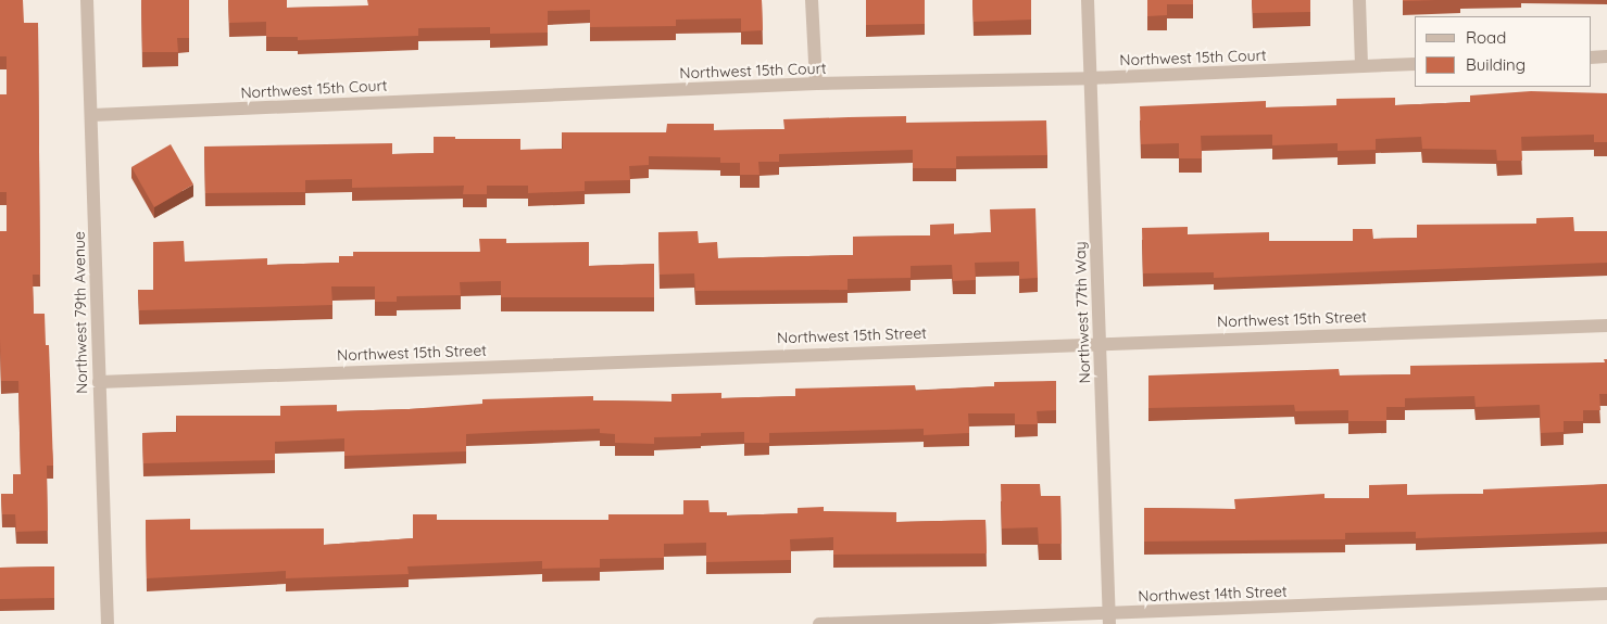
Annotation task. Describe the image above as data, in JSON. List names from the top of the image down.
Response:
{
  "streets": {
    "street": [
      "Northwest 15th Court",
      "Northwest 79th Avenue",
      "Northwest 77th Way",
      "Northwest 15th Street",
      "Northwest 14th Street"
    ]
  },
  "crossings": [
    ["Northwest 15th Court", "Northwest 79th Avenue"],
    ["Northwest 15th Court", "Northwest 77th Way"],
    ["Northwest 79th Avenue", "Northwest 15th Street"],
    ["Northwest 77th Way", "Northwest 15th Street"],
    ["Northwest 77th Way", "Northwest 14th Street"]
  ],
  "legend": ["Road", "Building"]
}
